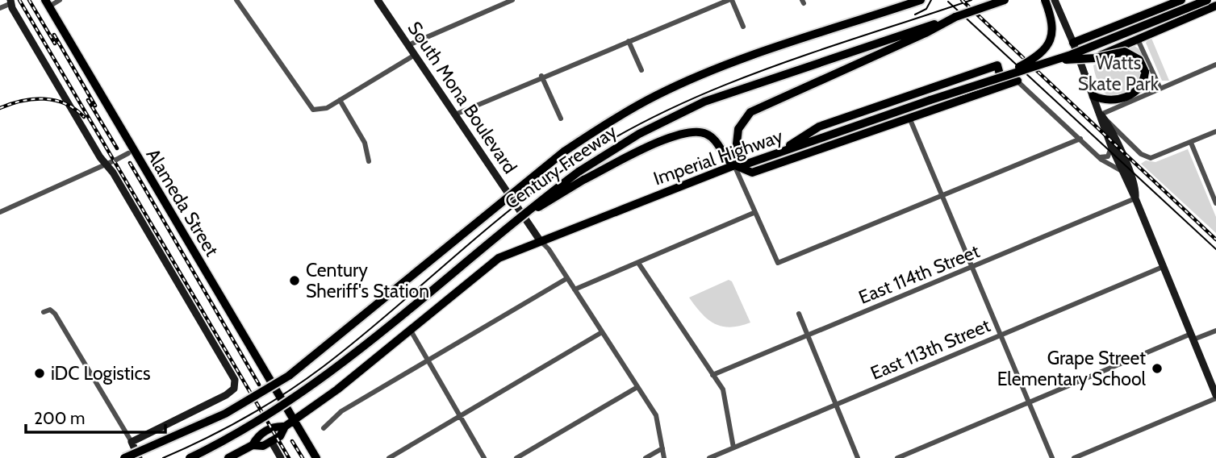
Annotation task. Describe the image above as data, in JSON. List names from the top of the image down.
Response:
{
  "streets": {
    "highway": ["Century Freeway"],
    "main road": ["Imperial Highway", "Alameda Street"],
    "street": ["South Mona Boulevard", "East 114th Street", "East 113th Street"]
  },
  "crossings": [
    ["South Mona Boulevard", "Imperial Highway"],
    ["Imperial Highway", "Alameda Street"]
  ],
  "parks": ["Watts Skate Park"],
  "places": ["Century Sheriff's Station", "Grape Street Elementary School", "iDC Logistics"],
  "scale_bar": "200 m"
}
